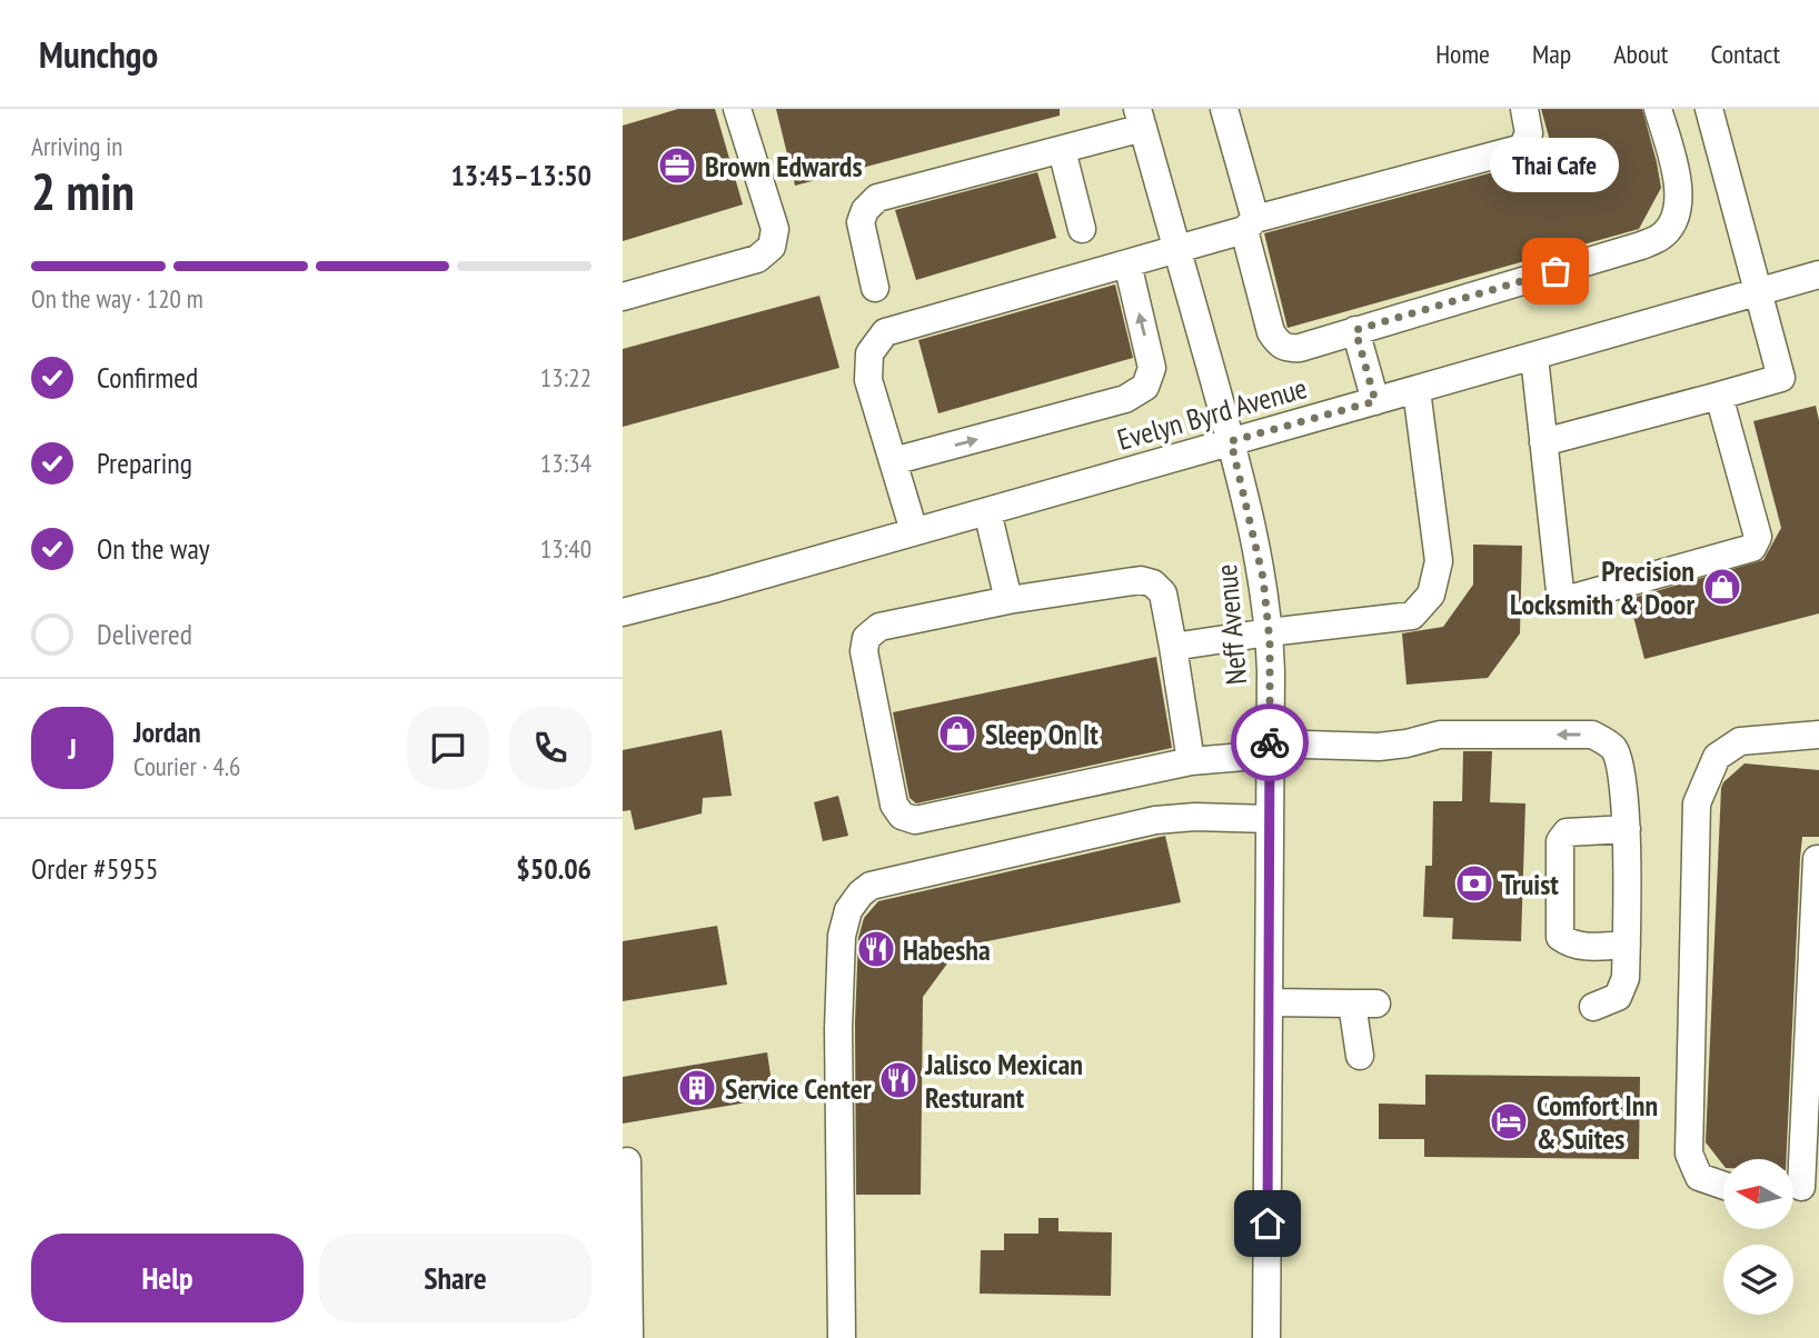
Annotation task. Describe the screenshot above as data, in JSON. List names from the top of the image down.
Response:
{
  "streets": {
    "street": ["Evelyn Byrd Avenue", "Neff Avenue"]
  },
  "crossings": [
    ["Evelyn Byrd Avenue", "Neff Avenue"]
  ],
  "places": {
    "office": ["Brown Edwards"],
    "other": ["Thai Cafe"],
    "shop": ["Precision Locksmith & Door", "Sleep On It"],
    "bank": ["Truist"],
    "restaurant": ["Habesha", "Jalisco Mexican Resturant"],
    "building": ["Service Center"],
    "hotel": ["Comfort Inn & Suites"]
  },
  "north": "left",
  "page": {
    "header": "Munchgo",
    "nav": [
      "Home",
      "Map",
      "About",
      "Contact"
    ],
    "heading": ["2 min", "Arriving in", "13:45–13:50"],
    "panel": [
      "Jordan",
      "Courier · 4.6",
      "Order #5955",
      "$50.06"
    ],
    "bubble": "Thai Cafe",
    "bar": "On the way · 120 m",
    "list": [
      ["Confirmed", "13:22"],
      ["Preparing", "13:34"],
      ["On the way", "13:40"],
      "Delivered"
    ],
    "round": "J",
    "buttons": ["Help", "Share"]
  }
}
